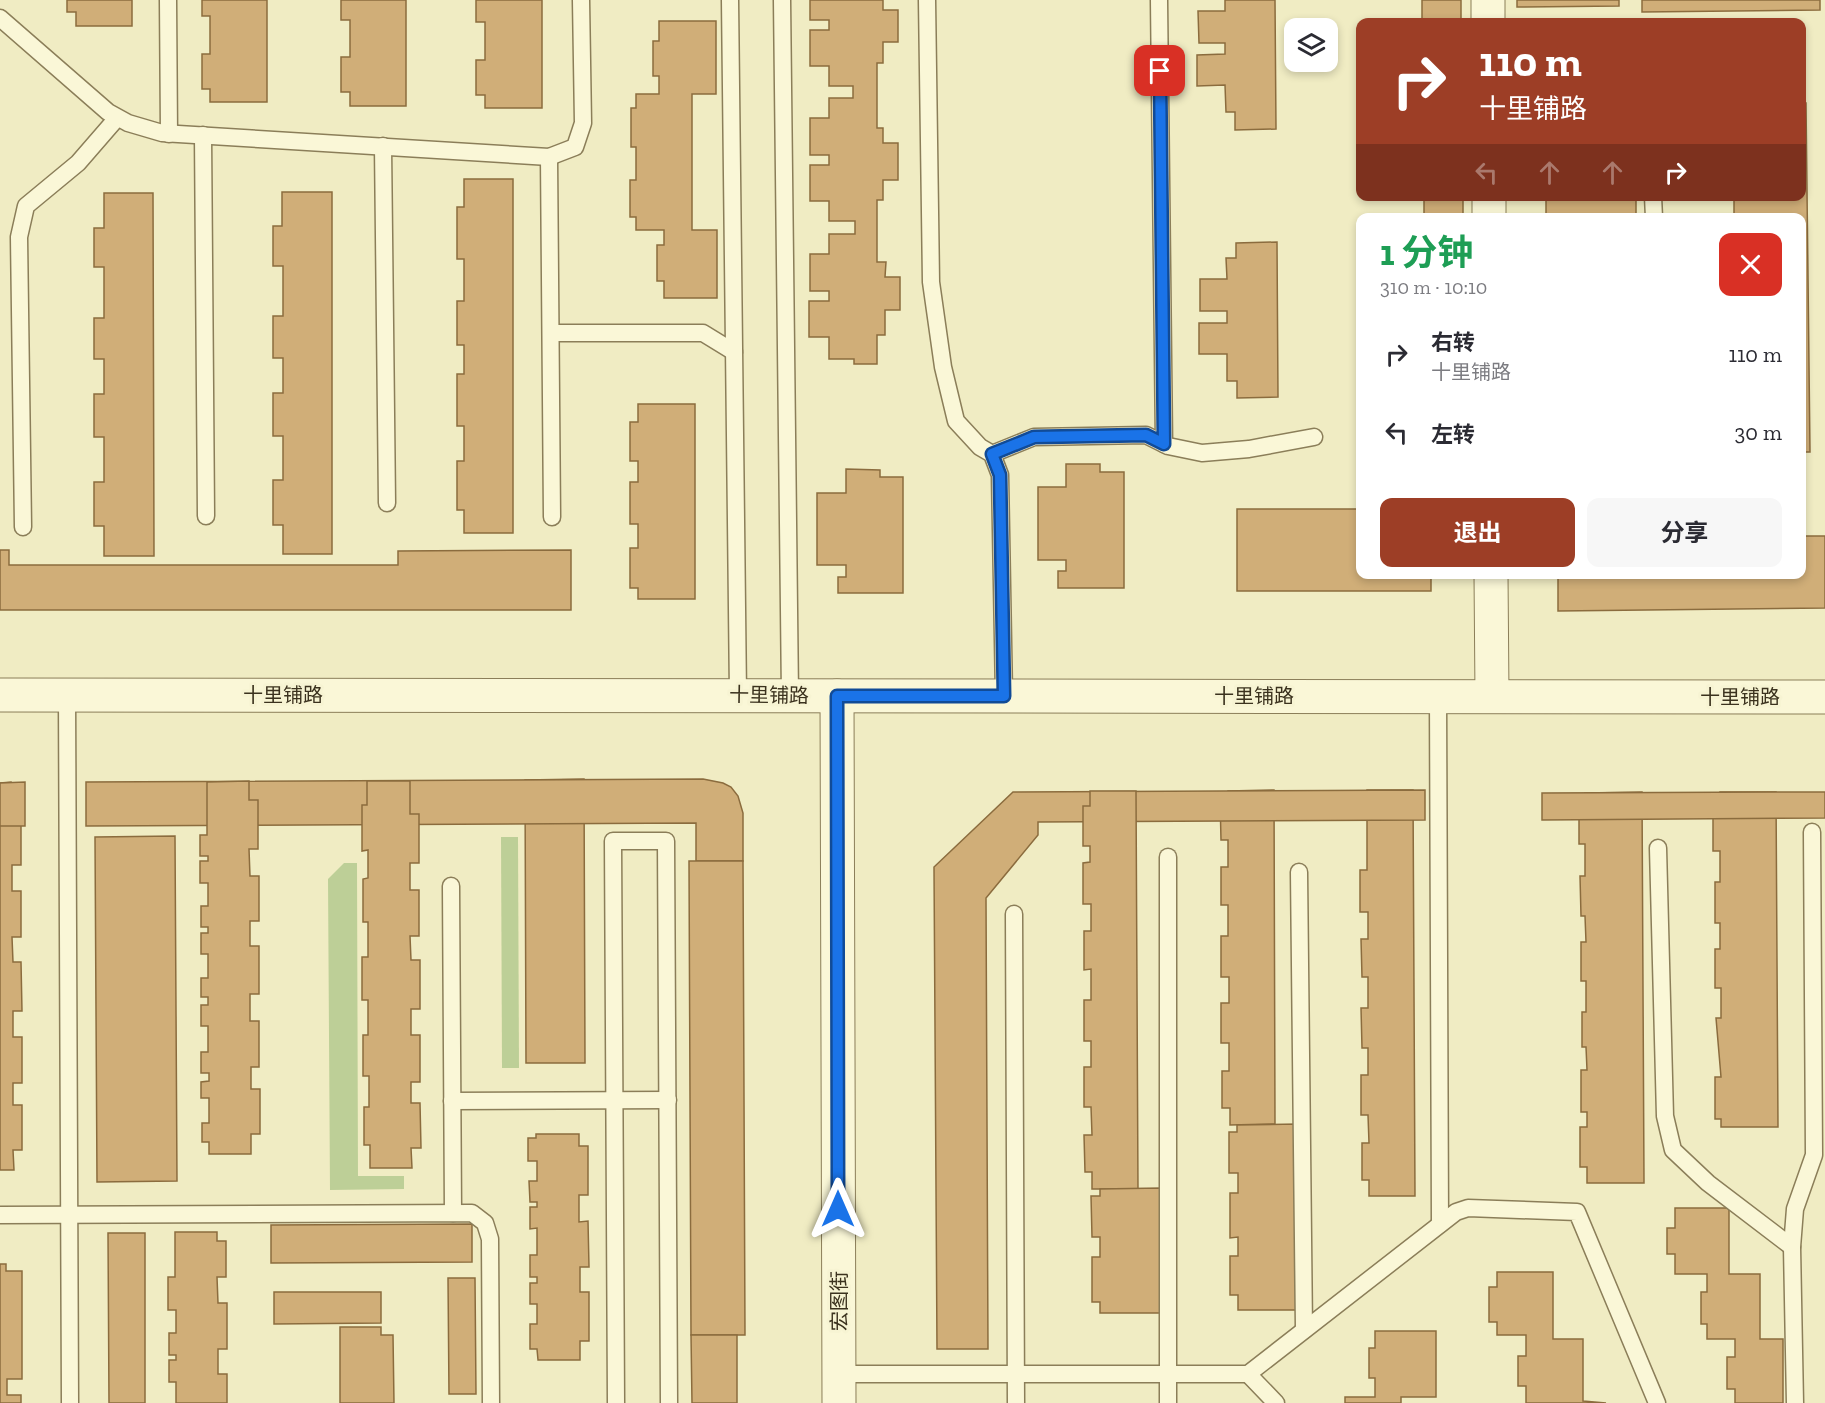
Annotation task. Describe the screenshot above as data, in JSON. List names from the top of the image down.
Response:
{
  "streets": {
    "street": ["十里铺路", "宏图街"]
  },
  "crossings": [
    ["十里铺路", "宏图街"]
  ],
  "page": {
    "turn": ["110 m", "十里铺路"],
    "heading": ["1 分钟", "310 m · 10:10"],
    "list": [
      {
        "name": "右转",
        "note": "十里铺路",
        "value": "110 m"
      },
      {
        "name": "左转",
        "value": "30 m"
      }
    ],
    "buttons": ["退出", "分享"]
  }
}
